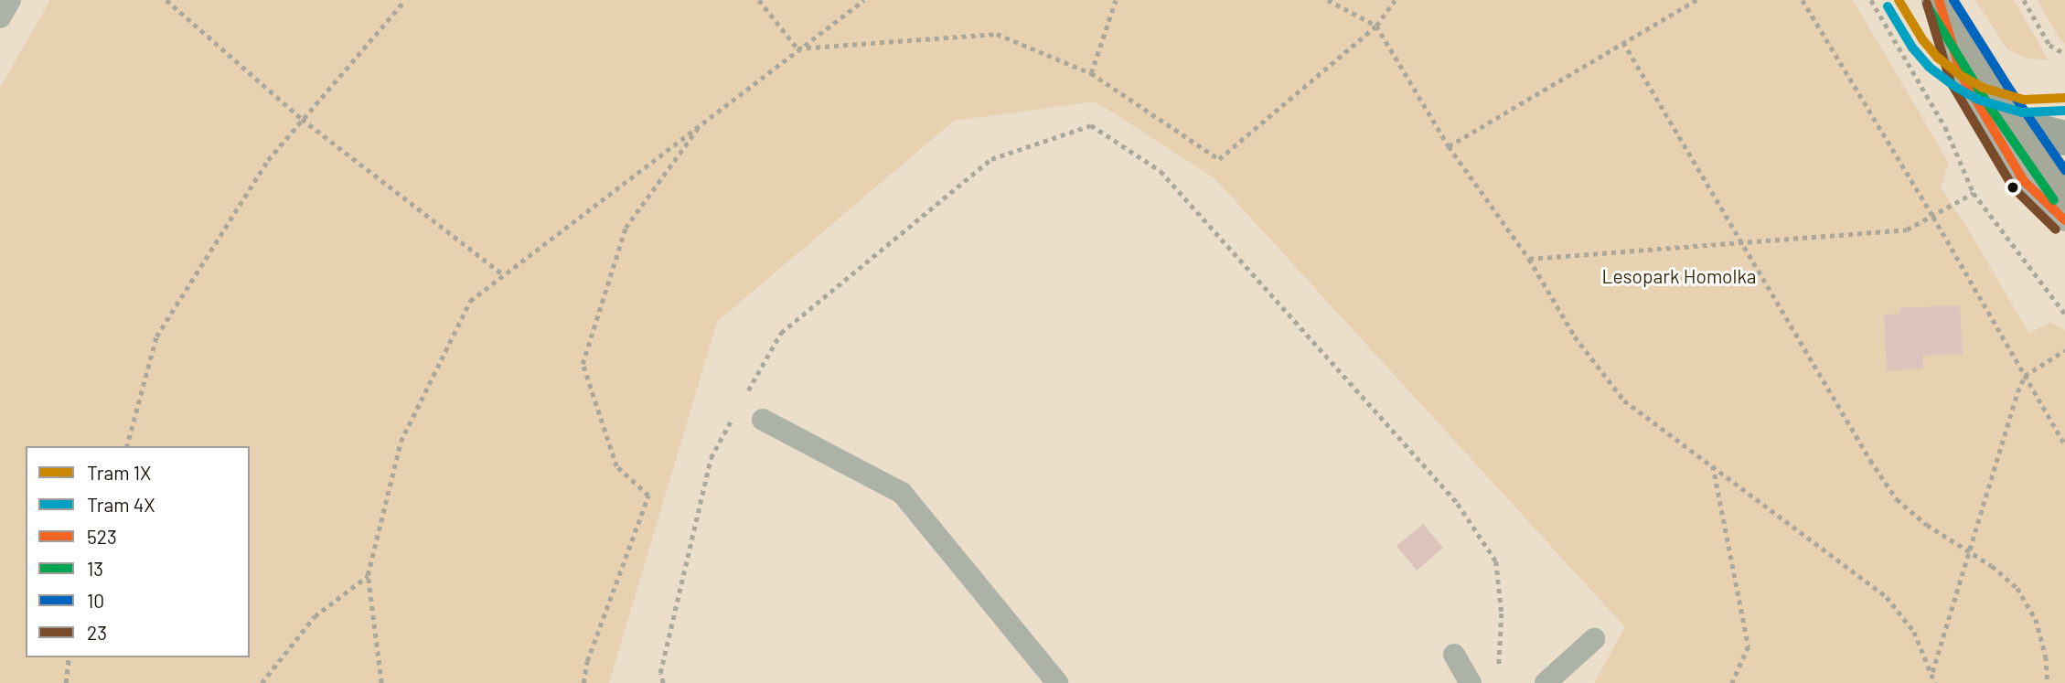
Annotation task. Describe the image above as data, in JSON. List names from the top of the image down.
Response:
{
  "parks": ["Lesopark Homolka"],
  "lines": [
    "tram line 1X",
    "transit line 523",
    "transit line 10",
    "transit line 23",
    "tram line 4X",
    "transit line 13"
  ],
  "legend": [
    "Tram 1X",
    "Tram 4X",
    "523",
    "13",
    "10",
    "23"
  ]
}
